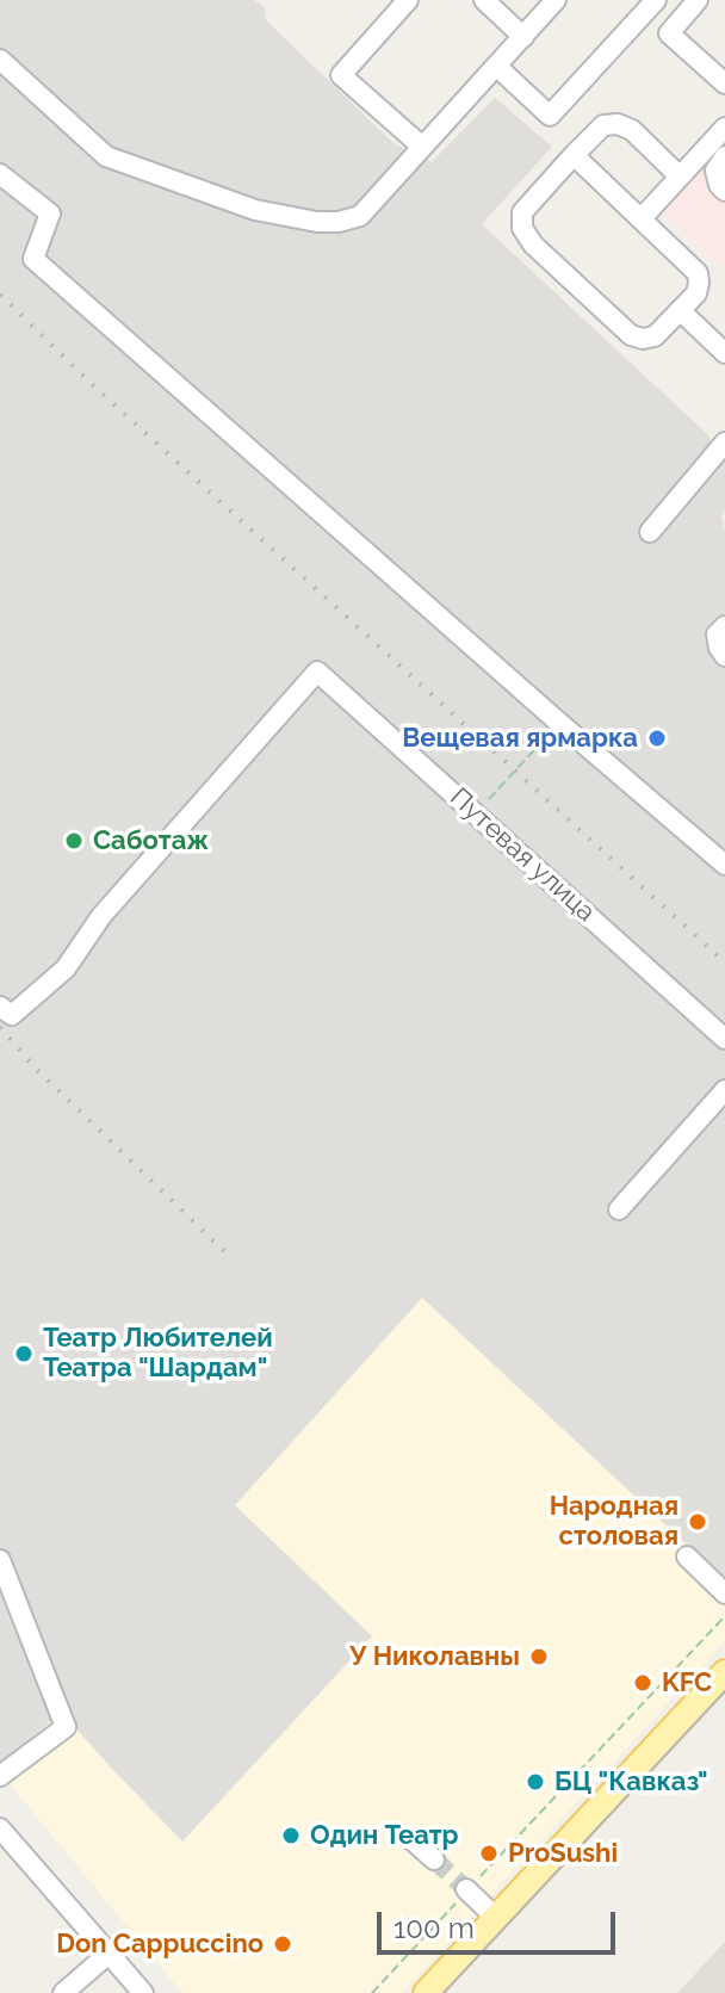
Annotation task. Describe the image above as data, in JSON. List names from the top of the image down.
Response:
{
  "streets": {
    "street": ["Путевая улица"]
  },
  "places": [
    "Вещевая ярмарка",
    "Саботаж",
    "Театр Любителей Театра \"Шардам\"",
    "Народная столовая",
    "У Николавны",
    "KFC",
    "БЦ \"Кавказ\"",
    "Один Театр",
    "ProSushi",
    "Don Cappuccino"
  ],
  "scale_bar": "100 m"
}
